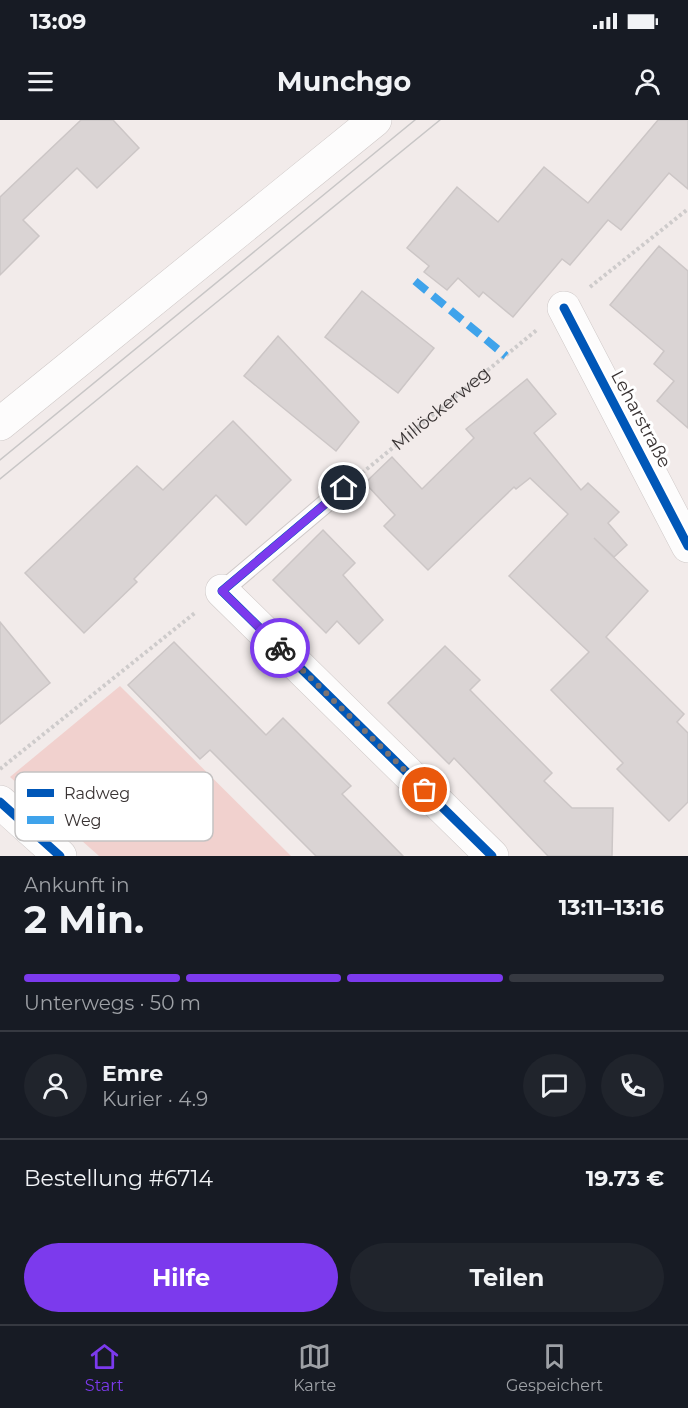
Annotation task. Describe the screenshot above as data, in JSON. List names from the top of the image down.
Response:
{
  "streets": {
    "street": ["Leharstraße"],
    "path": ["Millöckerweg"]
  },
  "crossings": [
    ["Millöckerweg", "Leharstraße"]
  ],
  "legend": ["Radweg", "Weg"],
  "page": {
    "status": "13:09",
    "header": "Munchgo",
    "heading": ["2 Min.", "Ankunft in", "13:11–13:16"],
    "panel": [
      "Emre",
      "Kurier · 4.9",
      "Bestellung #6714",
      "19.73 €"
    ],
    "bar": "Unterwegs · 50 m",
    "buttons": ["Hilfe", "Teilen"],
    "tabs": ["Start", "Karte", "Gespeichert"]
  }
}
